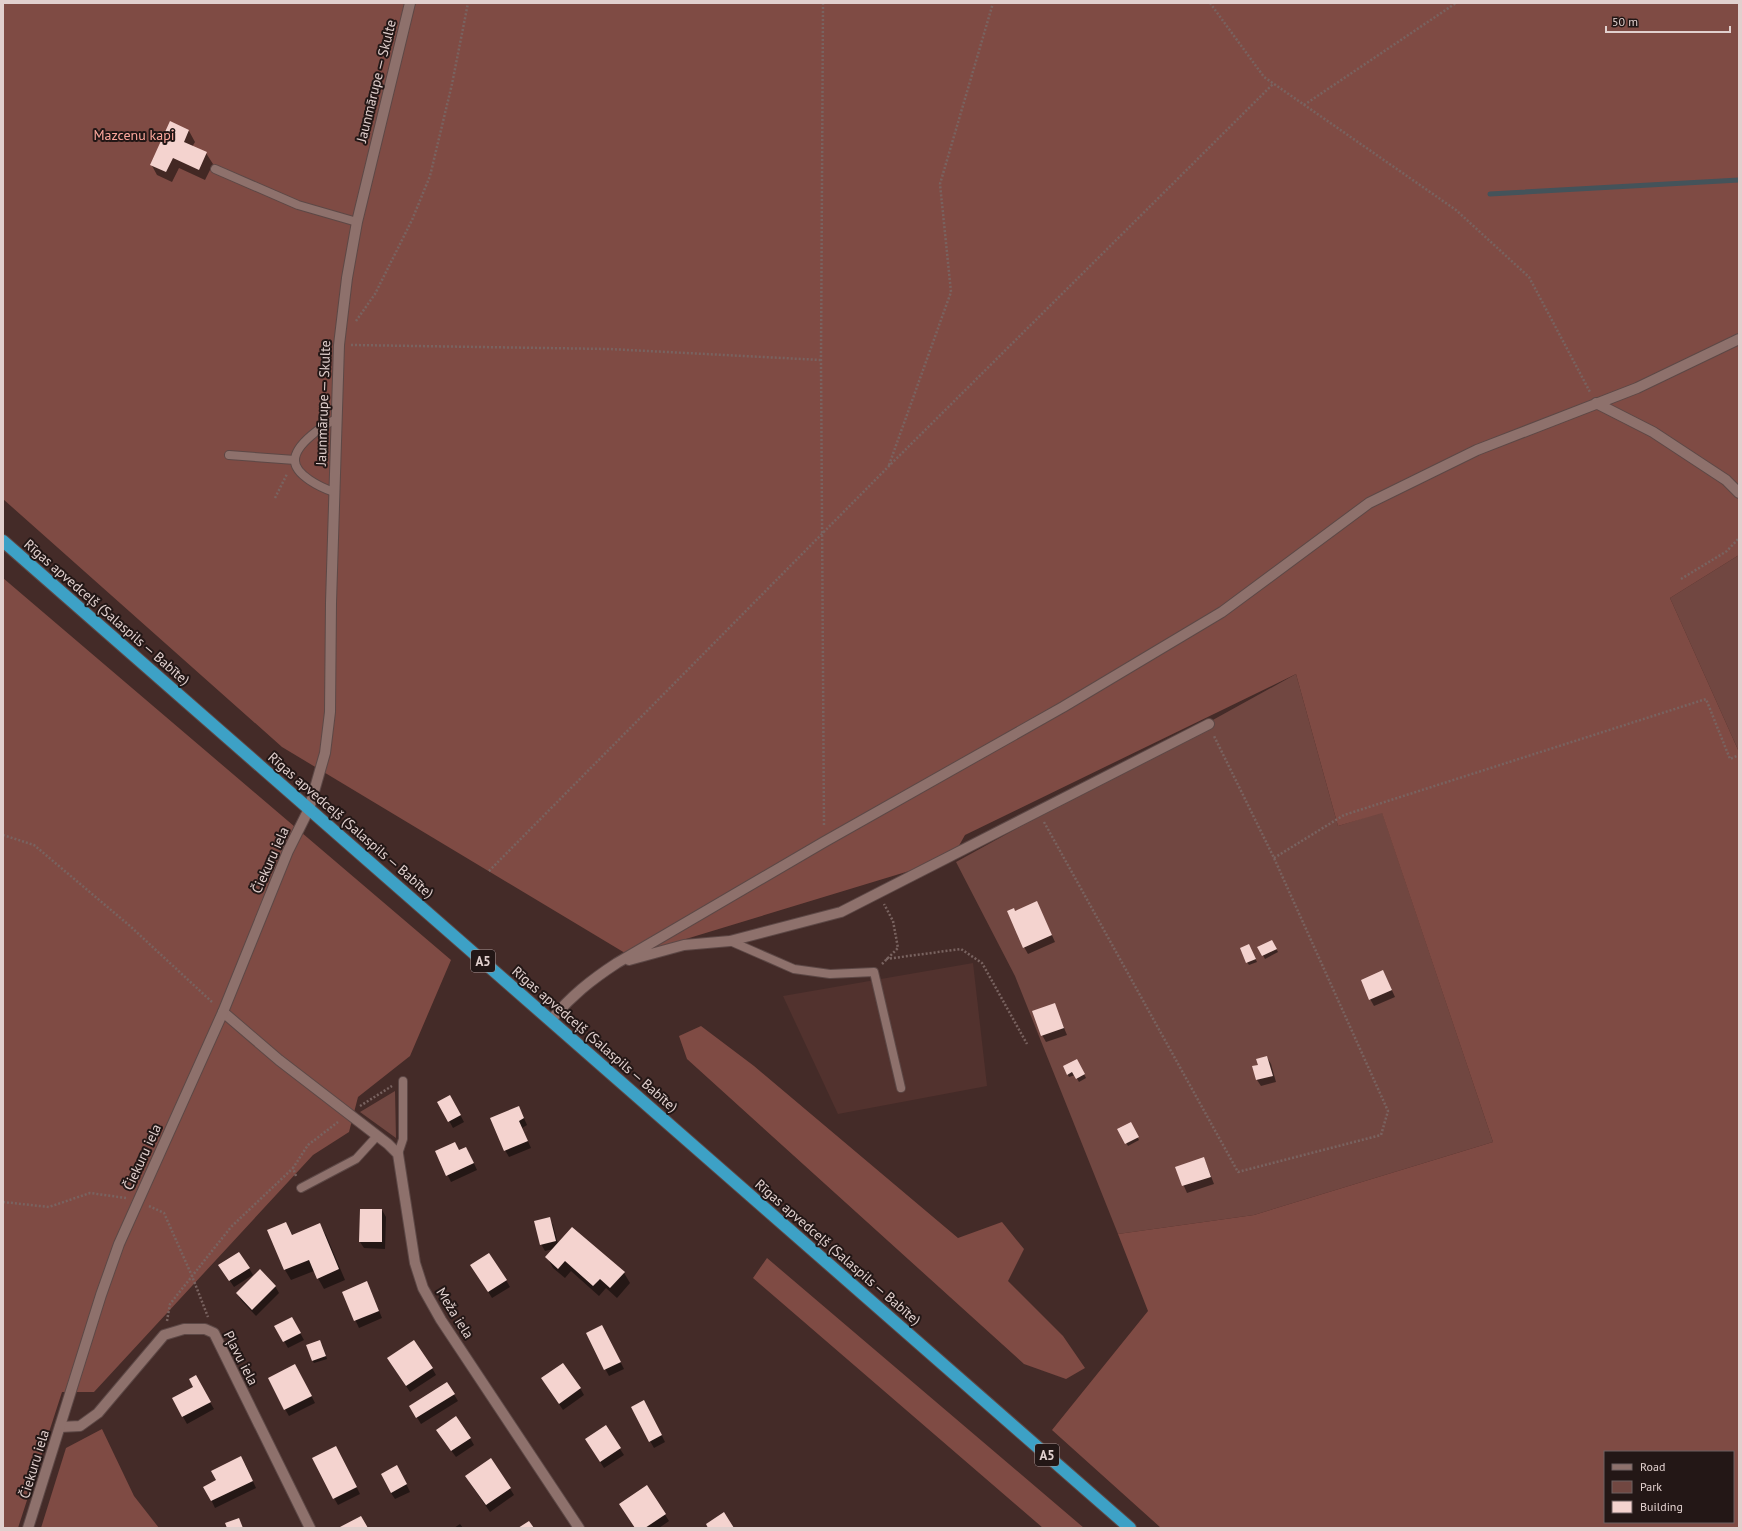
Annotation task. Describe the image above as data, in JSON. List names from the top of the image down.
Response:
{
  "streets": {
    "highway": ["Rīgas apvedceļš (Salaspils — Babīte)", "A5"],
    "street": [
      "Jaunmārupe — Skulte",
      "Čiekuru iela",
      "Meža iela",
      "Pļavu iela"
    ]
  },
  "crossings": [
    ["Jaunmārupe — Skulte", "Rīgas apvedceļš (Salaspils — Babīte)"],
    ["Jaunmārupe — Skulte", "Čiekuru iela"],
    ["Rīgas apvedceļš (Salaspils — Babīte)", "Čiekuru iela"]
  ],
  "parks": ["Mazcenu kapi"],
  "legend": ["Road", "Park", "Building"],
  "scale_bar": "50 m"
}
